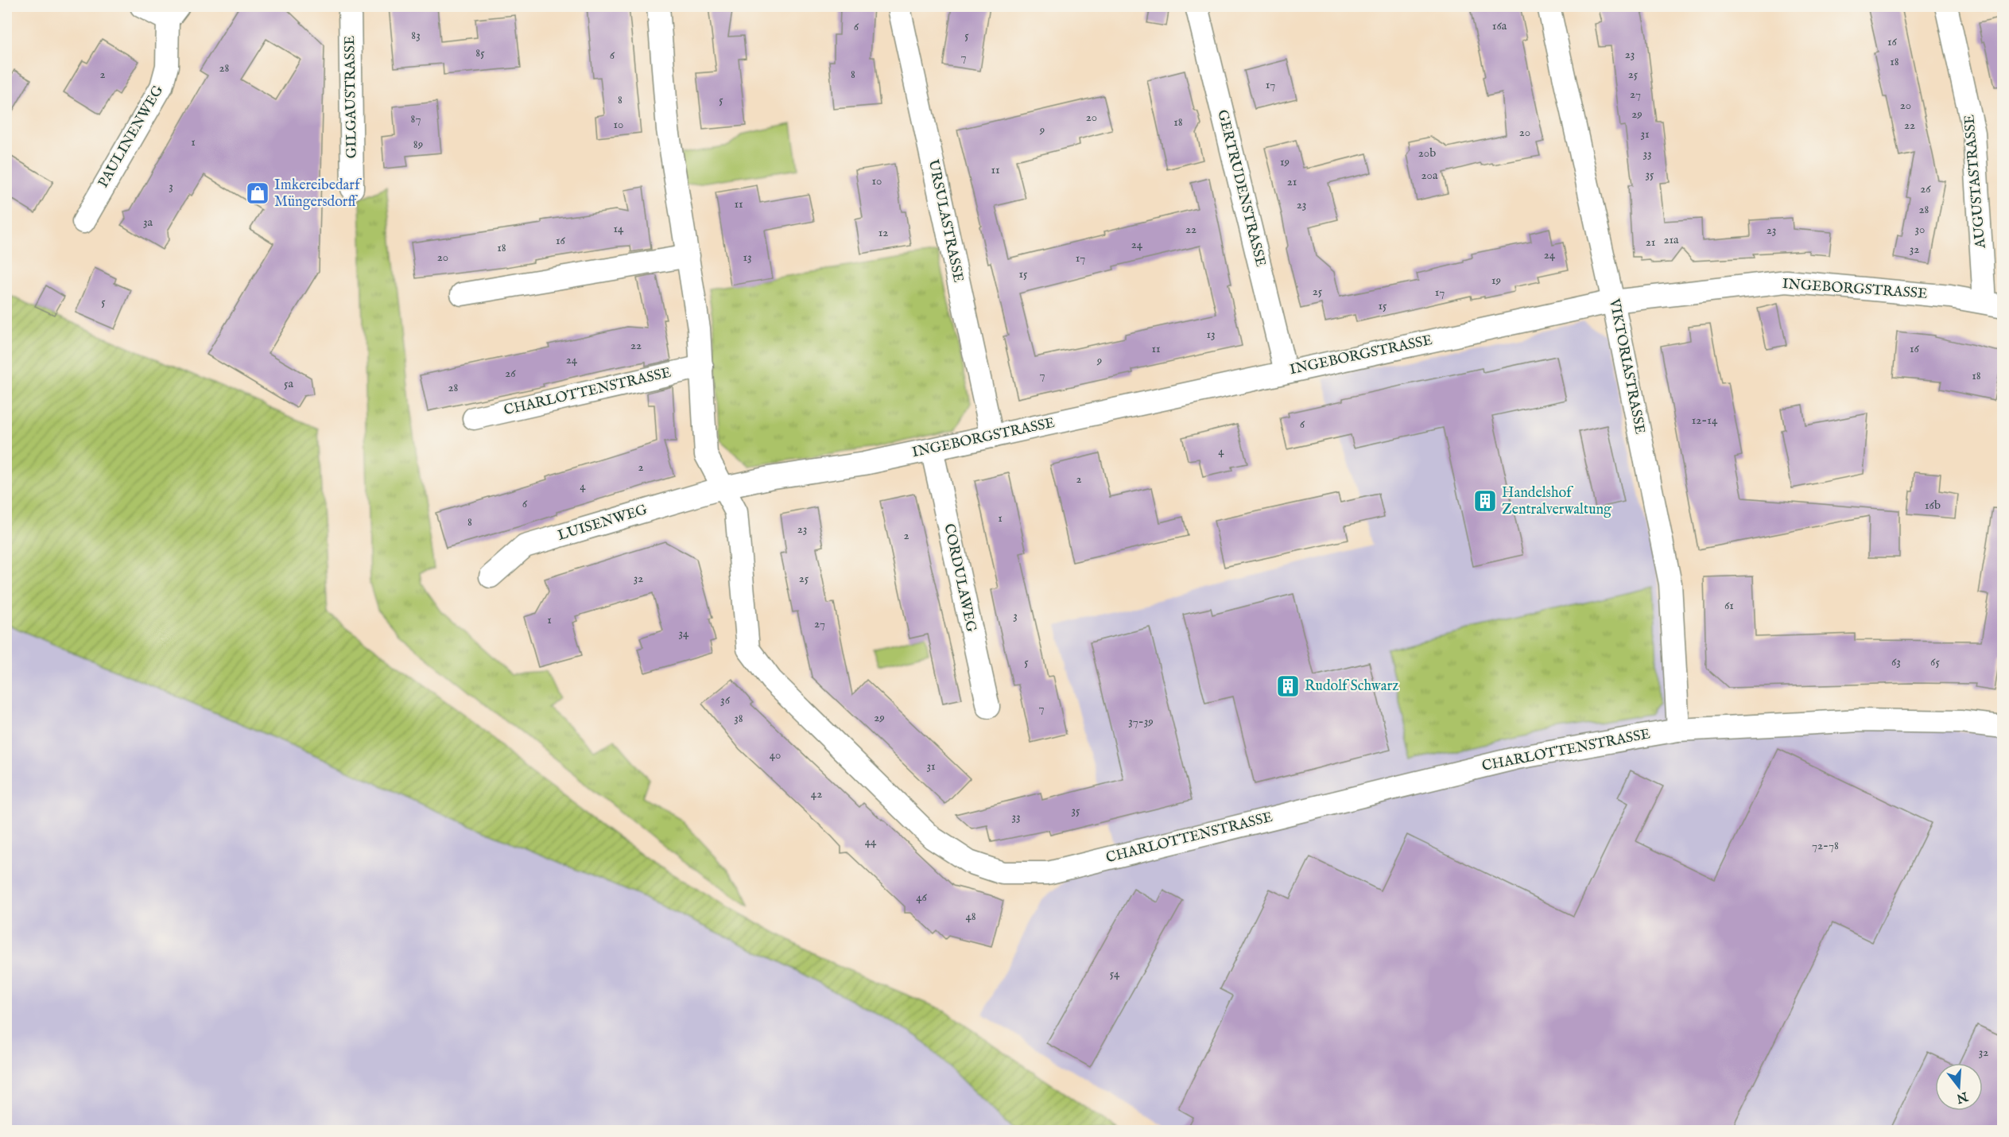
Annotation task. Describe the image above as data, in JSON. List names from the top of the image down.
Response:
{
  "streets": {
    "street": [
      "GILGAUSTRASSE",
      "PAULINENWEG",
      "AUGUSTASTRASSE",
      "GERTRUDENSTRASSE",
      "URSULASTRASSE",
      "INGEBORGSTRASSE",
      "VIKTORIASTRASSE",
      "CHARLOTTENSTRASSE",
      "LUISENWEG",
      "CORDULAWEG"
    ]
  },
  "crossings": [
    ["AUGUSTASTRASSE", "INGEBORGSTRASSE"],
    ["GERTRUDENSTRASSE", "INGEBORGSTRASSE"],
    ["URSULASTRASSE", "INGEBORGSTRASSE"],
    ["INGEBORGSTRASSE", "VIKTORIASTRASSE"],
    ["INGEBORGSTRASSE", "CHARLOTTENSTRASSE"],
    ["INGEBORGSTRASSE", "LUISENWEG"],
    ["INGEBORGSTRASSE", "CORDULAWEG"],
    ["VIKTORIASTRASSE", "CHARLOTTENSTRASSE"],
    ["CHARLOTTENSTRASSE", "LUISENWEG"]
  ],
  "places": {
    "shop": ["Imkereibedarf Müngersdorff"],
    "building": ["Handelshof Zentralverwaltung", "Rudolf Schwarz"]
  },
  "house_numbers": [
    "16a",
    "6",
    "83",
    "5",
    "16",
    "85",
    "23",
    "6",
    "7",
    "18",
    "28",
    "2",
    "8",
    "25",
    "17",
    "27",
    "8",
    "5",
    "20",
    "29",
    "20",
    "87",
    "18",
    "10",
    "22",
    "9",
    "20",
    "31",
    "1",
    "89",
    "20b",
    "33",
    "19",
    "11",
    "35",
    "20a",
    "10",
    "21",
    "3",
    "26",
    "11",
    "23",
    "28",
    "3a",
    "14",
    "22",
    "30",
    "23",
    "12",
    "21a",
    "16",
    "21",
    "24",
    "18",
    "32",
    "24",
    "20",
    "13",
    "17",
    "15",
    "19",
    "25",
    "17",
    "5",
    "15",
    "13",
    "22",
    "11",
    "16",
    "24",
    "9",
    "26",
    "7",
    "18",
    "5a",
    "28",
    "12-14",
    "6",
    "4",
    "2",
    "2",
    "4",
    "6",
    "16b",
    "1",
    "8",
    "23",
    "2",
    "32",
    "25",
    "61",
    "3",
    "1",
    "27",
    "34",
    "5",
    "63",
    "65",
    "36",
    "7",
    "29",
    "38",
    "37-39",
    "40",
    "31",
    "42",
    "35",
    "33",
    "44",
    "72-78",
    "46",
    "48",
    "54",
    "32"
  ],
  "north": "bottom"
}
